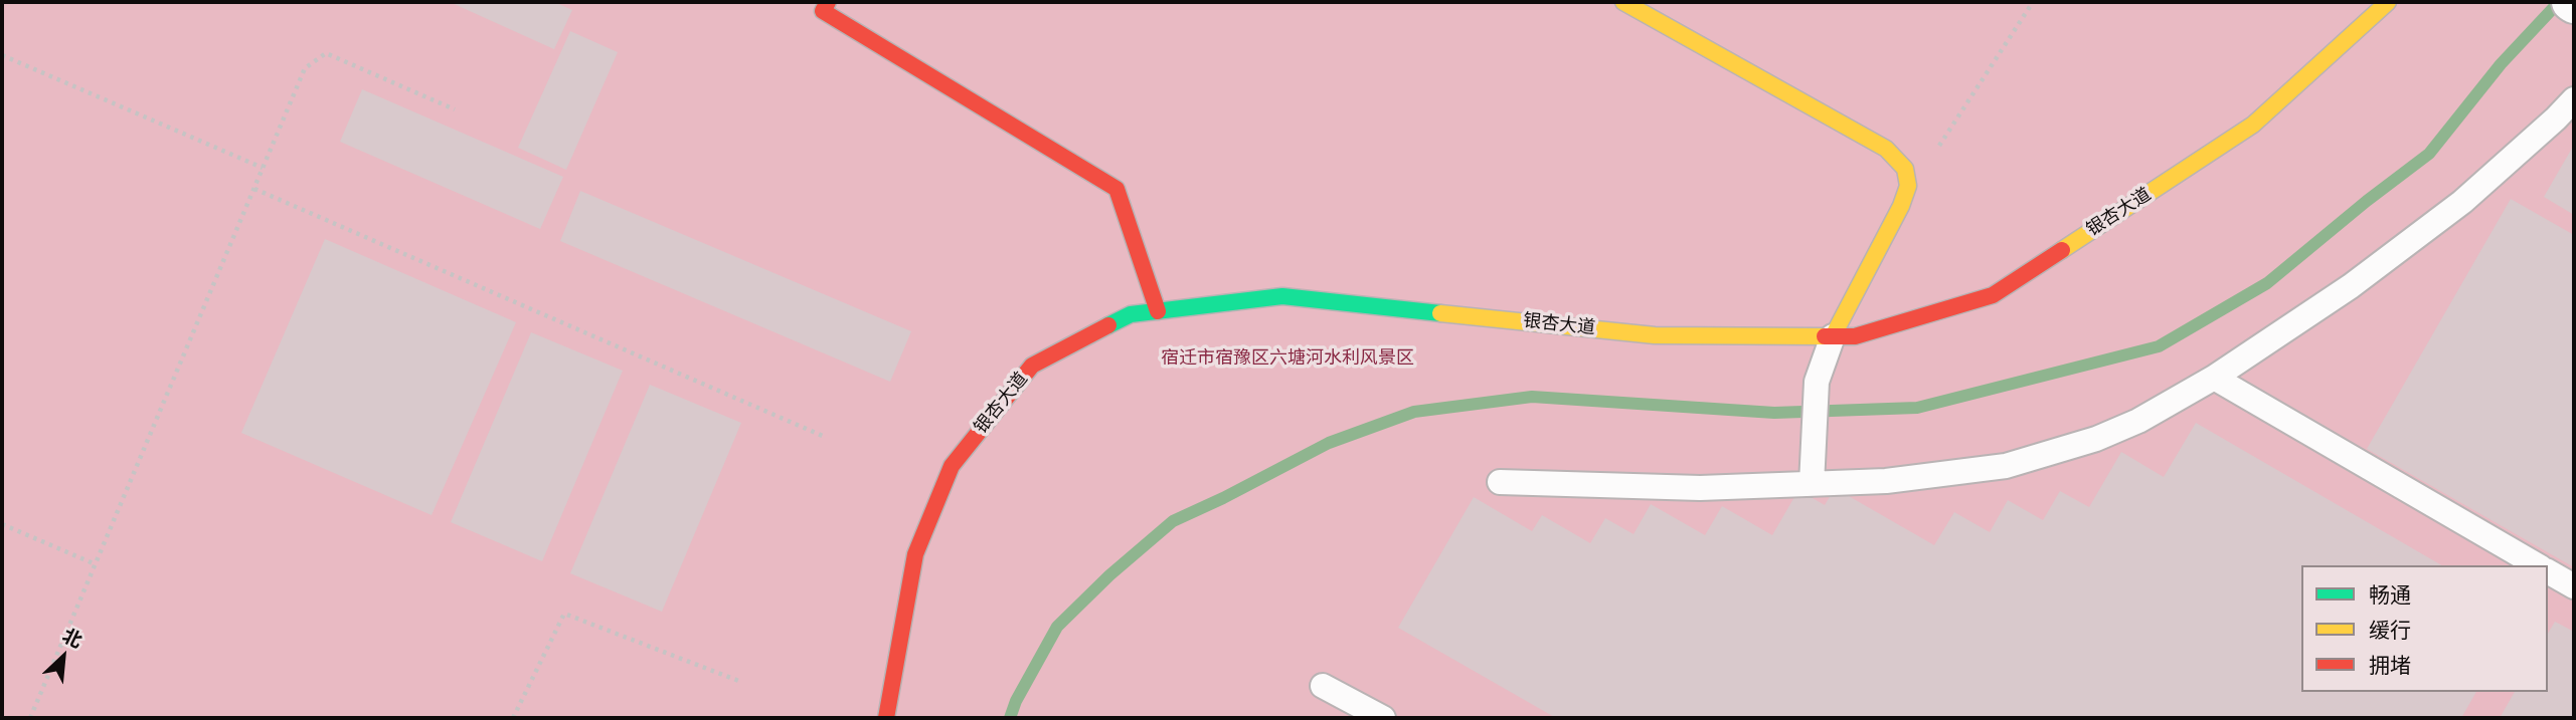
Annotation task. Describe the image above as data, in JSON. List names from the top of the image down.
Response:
{
  "streets": {
    "street": ["银杏大道"]
  },
  "parks": ["宿迁市宿豫区六塘河水利风景区"],
  "legend": ["畅通", "缓行", "拥堵"],
  "north": "top right"
}
